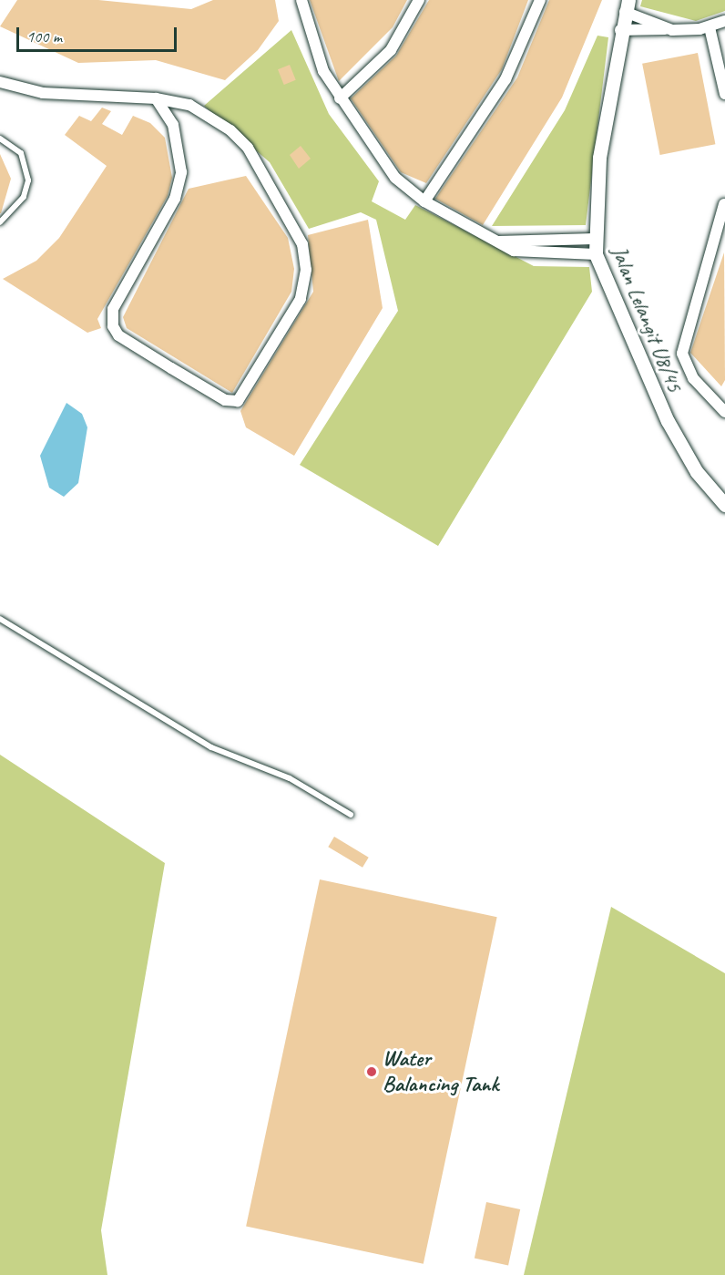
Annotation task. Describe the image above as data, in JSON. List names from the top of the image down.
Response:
{
  "streets": {
    "street": ["Jalan Lelangit U8/45"]
  },
  "places": ["Water Balancing Tank"],
  "scale_bar": "100 m"
}
